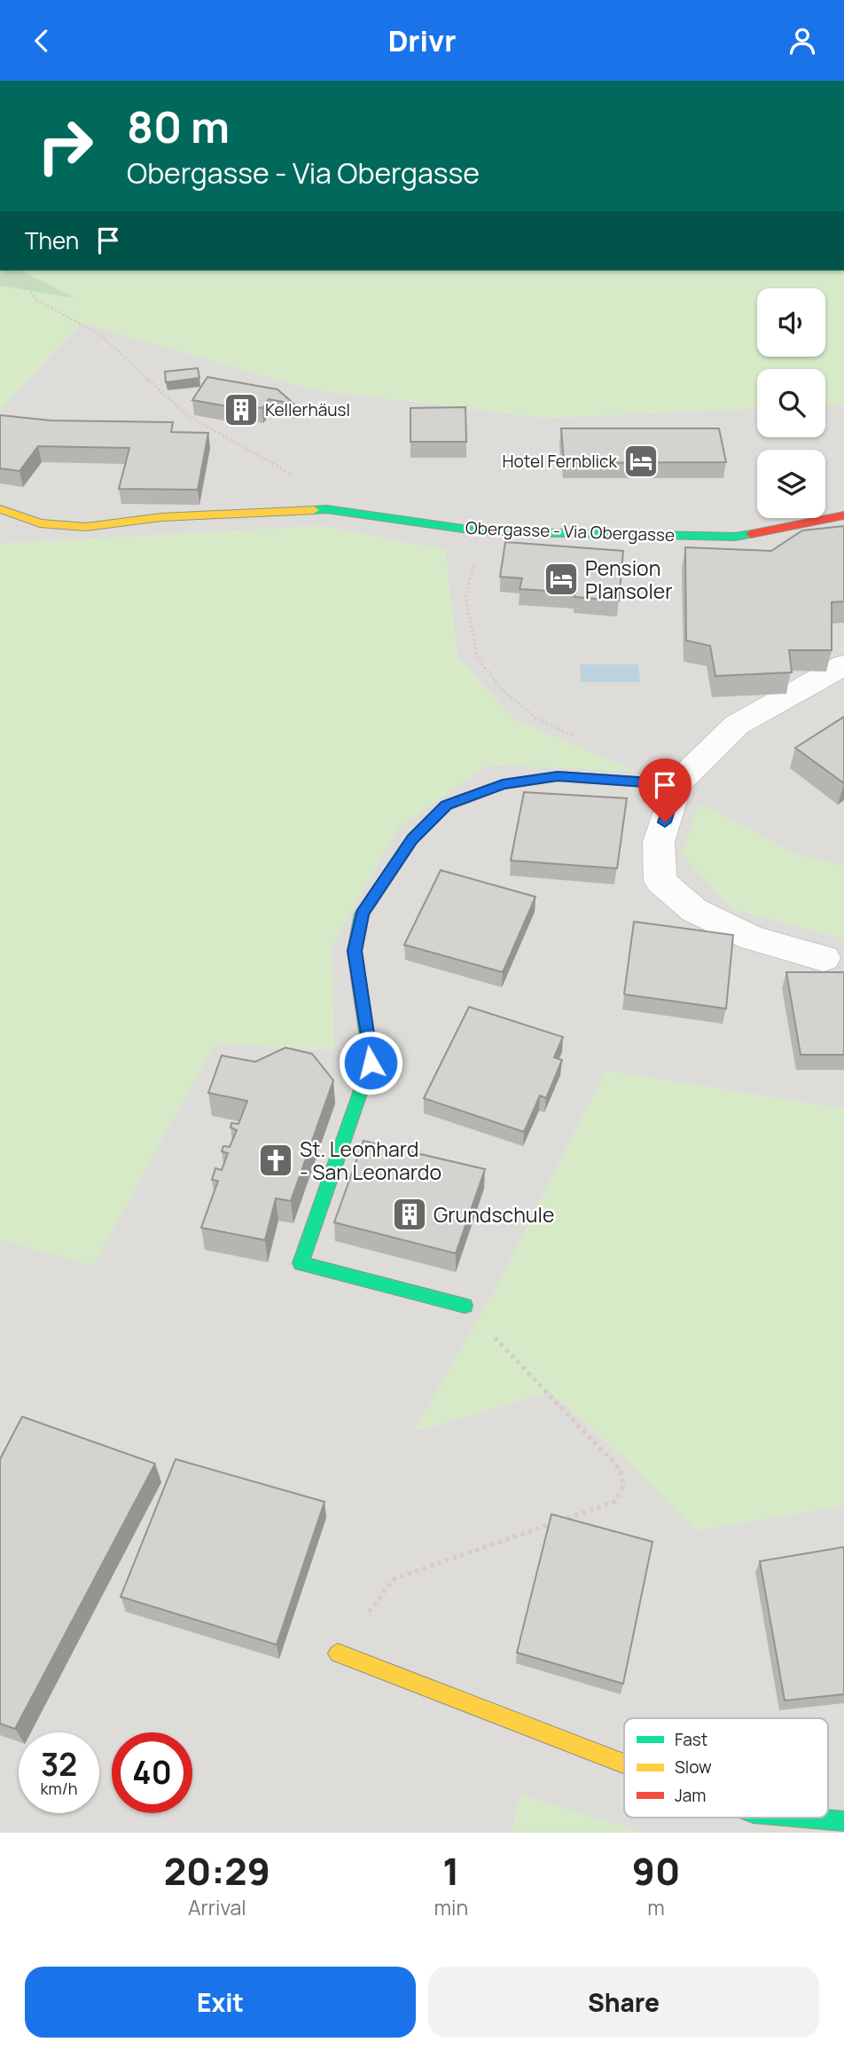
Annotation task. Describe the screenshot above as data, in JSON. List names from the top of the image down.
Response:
{
  "streets": {
    "street": ["Obergasse - Via Obergasse"]
  },
  "places": {
    "building": ["Kellerhäusl", "Grundschule"],
    "hotel": ["Hotel Fernblick", "Pension Plansoler"],
    "church": ["St. Leonhard - San Leonardo"]
  },
  "legend": ["Fast", "Slow", "Jam"],
  "page": {
    "header": "Drivr",
    "turn": ["80 m", "Obergasse - Via Obergasse"],
    "then": "Then",
    "speed": "32 km/h",
    "limit": "40",
    "eta": [
      "20:29",
      "Arrival",
      "1",
      "min",
      "90",
      "m"
    ],
    "buttons": ["Exit", "Share"]
  }
}
